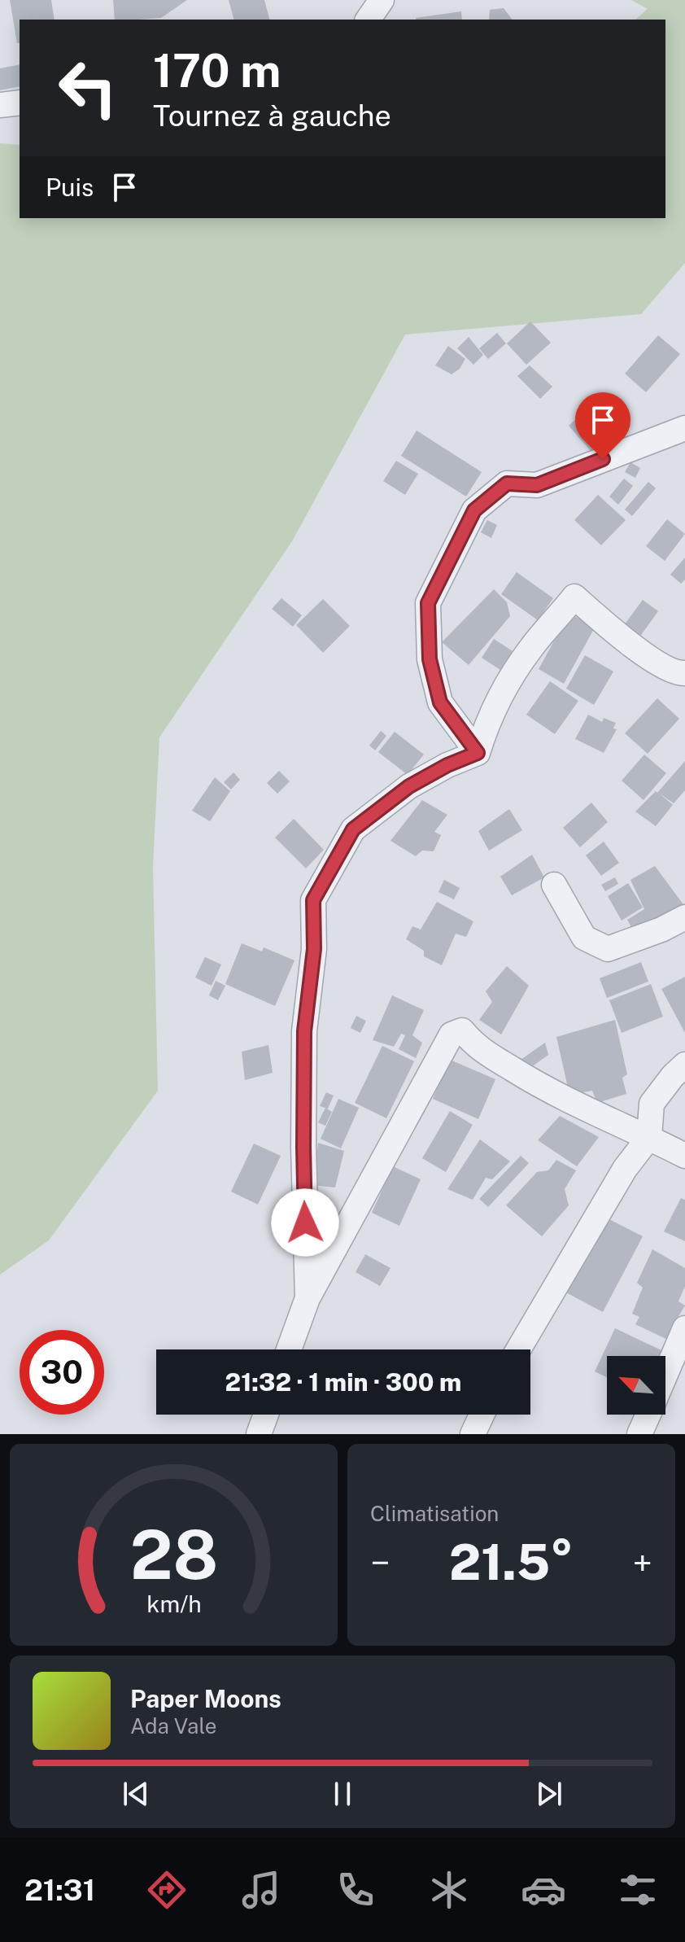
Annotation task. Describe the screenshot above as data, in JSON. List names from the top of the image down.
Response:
{
  "north": "top left",
  "page": {
    "turn": ["170 m", "Tournez à gauche"],
    "then": "Puis",
    "limit": "30",
    "trip": "21:32 · 1 min · 300 m",
    "tile": "Climatisation",
    "heat": ["−", "21.5°", "+"],
    "song": ["Paper Moons", "Ada Vale"],
    "tabs": "21:31",
    "gauge": ["28", "km/h"]
  }
}
